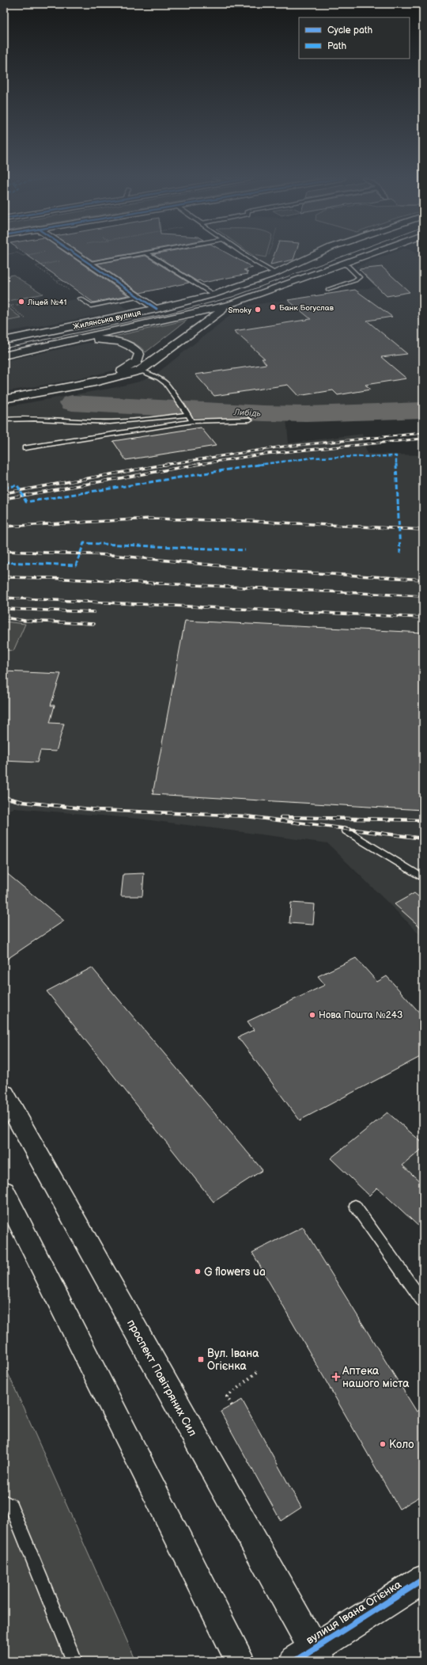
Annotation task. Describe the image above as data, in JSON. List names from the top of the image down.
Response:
{
  "streets": {
    "main road": ["Жилянська вулиця", "проспект Повітряних Сил", "вулиця Івана Огієнка"]
  },
  "crossings": [
    ["проспект Повітряних Сил", "вулиця Івана Огієнка"]
  ],
  "water": ["Либідь"],
  "places": {
    "other": [
      "Ліцей №41",
      "Банк Богуслав",
      "Smoky",
      "Нова Пошта №243",
      "G flowers ua",
      "Коло"
    ],
    "transit": ["Вул. Івана Огієнка"],
    "health": ["Аптека нашого міста"]
  },
  "legend": ["Cycle path", "Path"]
}
